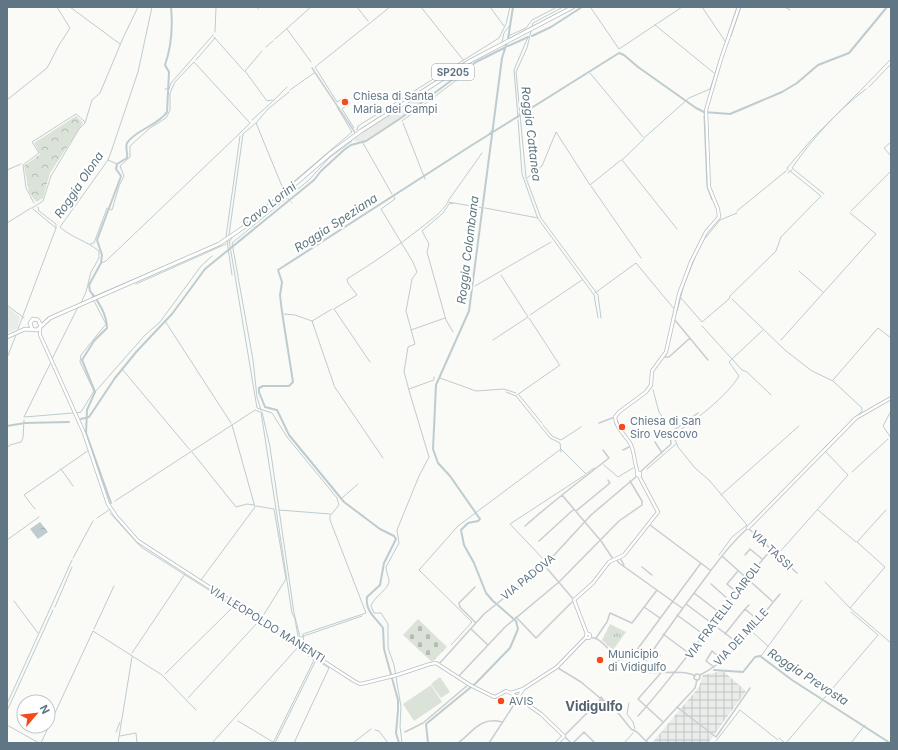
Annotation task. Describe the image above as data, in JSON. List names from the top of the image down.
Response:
{
  "streets": {
    "main road": ["SP205"],
    "street": [
      "VIA TASSI",
      "VIA PADOVA",
      "VIA FRATELLI CAIROLI",
      "VIA LEOPOLDO MANENTI",
      "VIA DEI MILLE"
    ]
  },
  "crossings": [
    ["VIA TASSI", "VIA FRATELLI CAIROLI"],
    ["VIA PADOVA", "VIA LEOPOLDO MANENTI"]
  ],
  "districts": ["Vidigulfo"],
  "water": [
    "Roggia Cattanea",
    "Roggia Olona",
    "Cavo Lorini",
    "Roggia Speziana",
    "Roggia Colombana",
    "Roggia Prevosta"
  ],
  "places": [
    "Chiesa di Santa Maria dei Campi",
    "Chiesa di San Siro Vescovo",
    "Municipio di Vidigulfo",
    "AVIS"
  ],
  "north": "top right"
}
